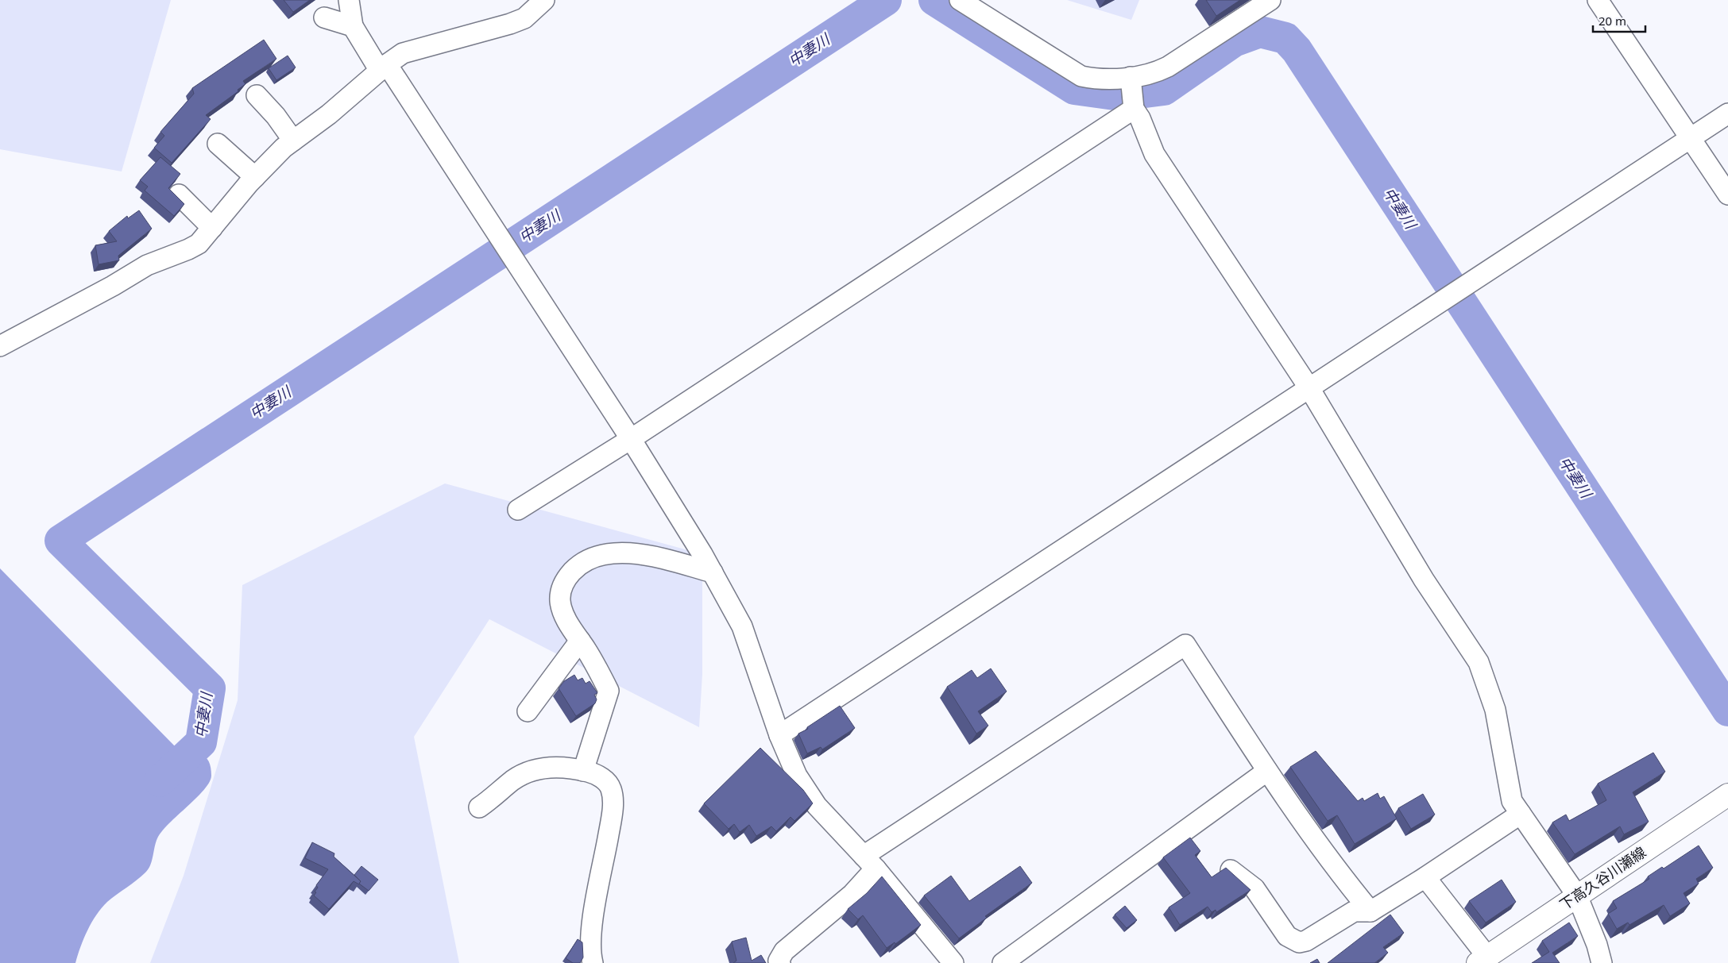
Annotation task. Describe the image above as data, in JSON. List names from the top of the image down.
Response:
{
  "streets": {
    "main road": ["下高久谷川瀬線"]
  },
  "water": ["中妻川"],
  "scale_bar": "20 m"
}
